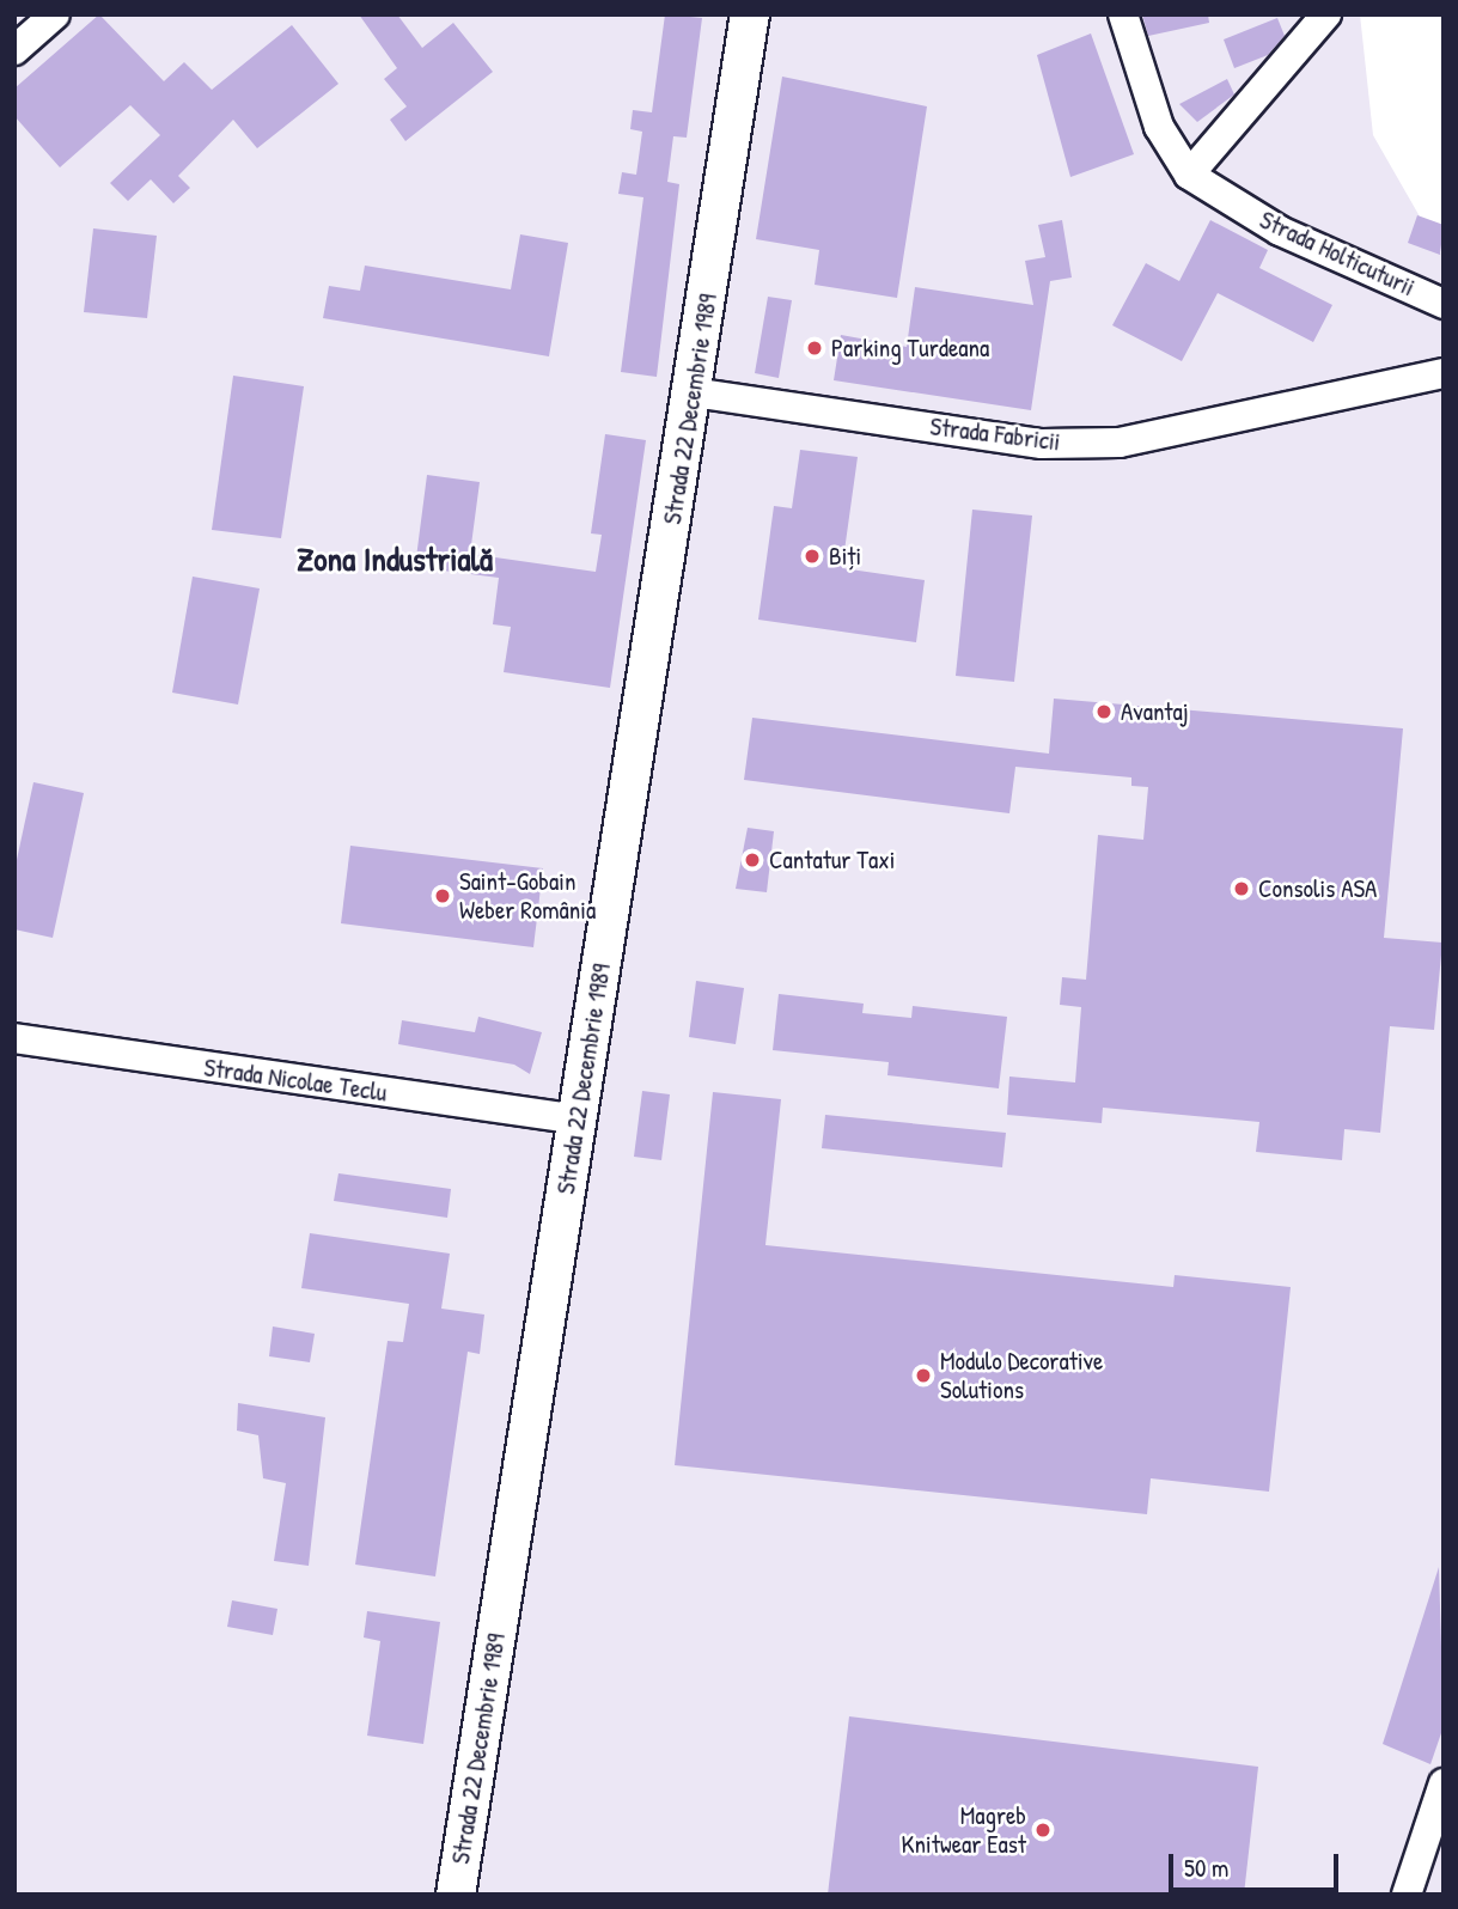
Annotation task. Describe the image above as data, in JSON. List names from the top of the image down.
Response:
{
  "streets": {
    "main road": ["Strada 22 Decembrie 1989"],
    "street": ["Strada Holticuturii", "Strada Fabricii", "Strada Nicolae Teclu"]
  },
  "crossings": [
    ["Strada 22 Decembrie 1989", "Strada Fabricii"],
    ["Strada 22 Decembrie 1989", "Strada Nicolae Teclu"]
  ],
  "districts": ["Zona Industrială"],
  "places": [
    "Parking Turdeana",
    "Biți",
    "Avantaj",
    "Cantatur Taxi",
    "Consolis ASA",
    "Saint-Gobain Weber România",
    "Modulo Decorative Solutions",
    "Magreb Knitwear East"
  ],
  "scale_bar": "50 m"
}
